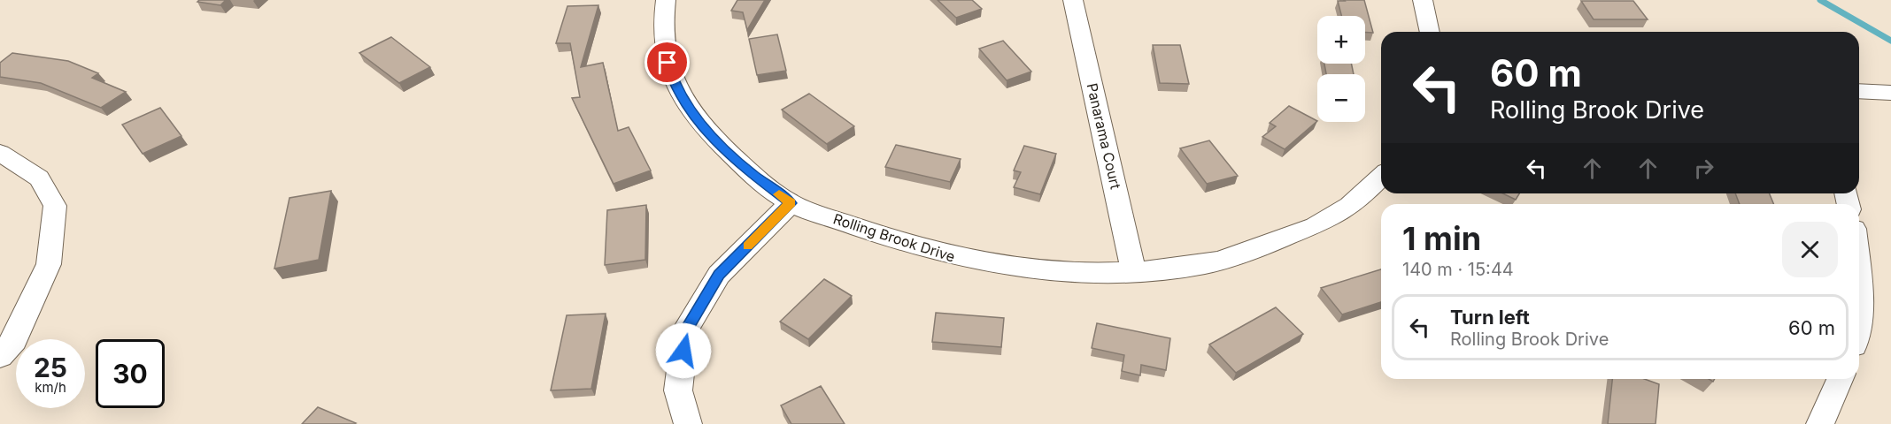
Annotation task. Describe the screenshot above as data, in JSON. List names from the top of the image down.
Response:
{
  "streets": {
    "street": ["Panarama Court", "Rolling Brook Drive"]
  },
  "crossings": [
    ["Panarama Court", "Rolling Brook Drive"]
  ],
  "page": {
    "map_buttons": ["+", "−"],
    "turn": ["60 m", "Rolling Brook Drive"],
    "heading": ["1 min", "140 m · 15:44"],
    "list": [
      {
        "name": "Turn left",
        "note": "Rolling Brook Drive",
        "value": "60 m"
      }
    ],
    "speed": "25 km/h",
    "limit": "30"
  }
}
